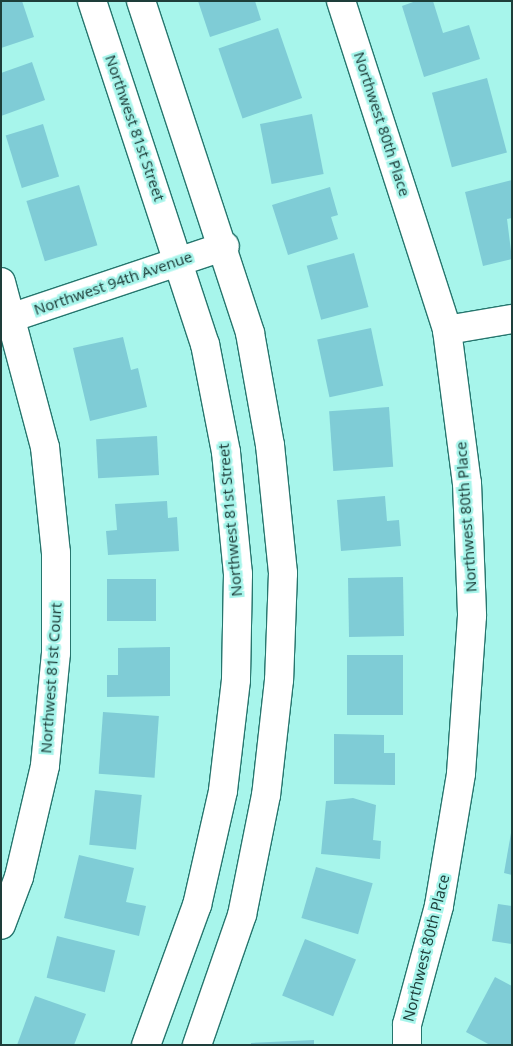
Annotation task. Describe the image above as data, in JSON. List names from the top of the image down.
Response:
{
  "streets": {
    "street": [
      "Northwest 80th Place",
      "Northwest 81st Street",
      "Northwest 94th Avenue",
      "Northwest 81st Court"
    ]
  },
  "crossings": [
    ["Northwest 81st Street", "Northwest 94th Avenue"],
    ["Northwest 94th Avenue", "Northwest 81st Court"]
  ]
}
